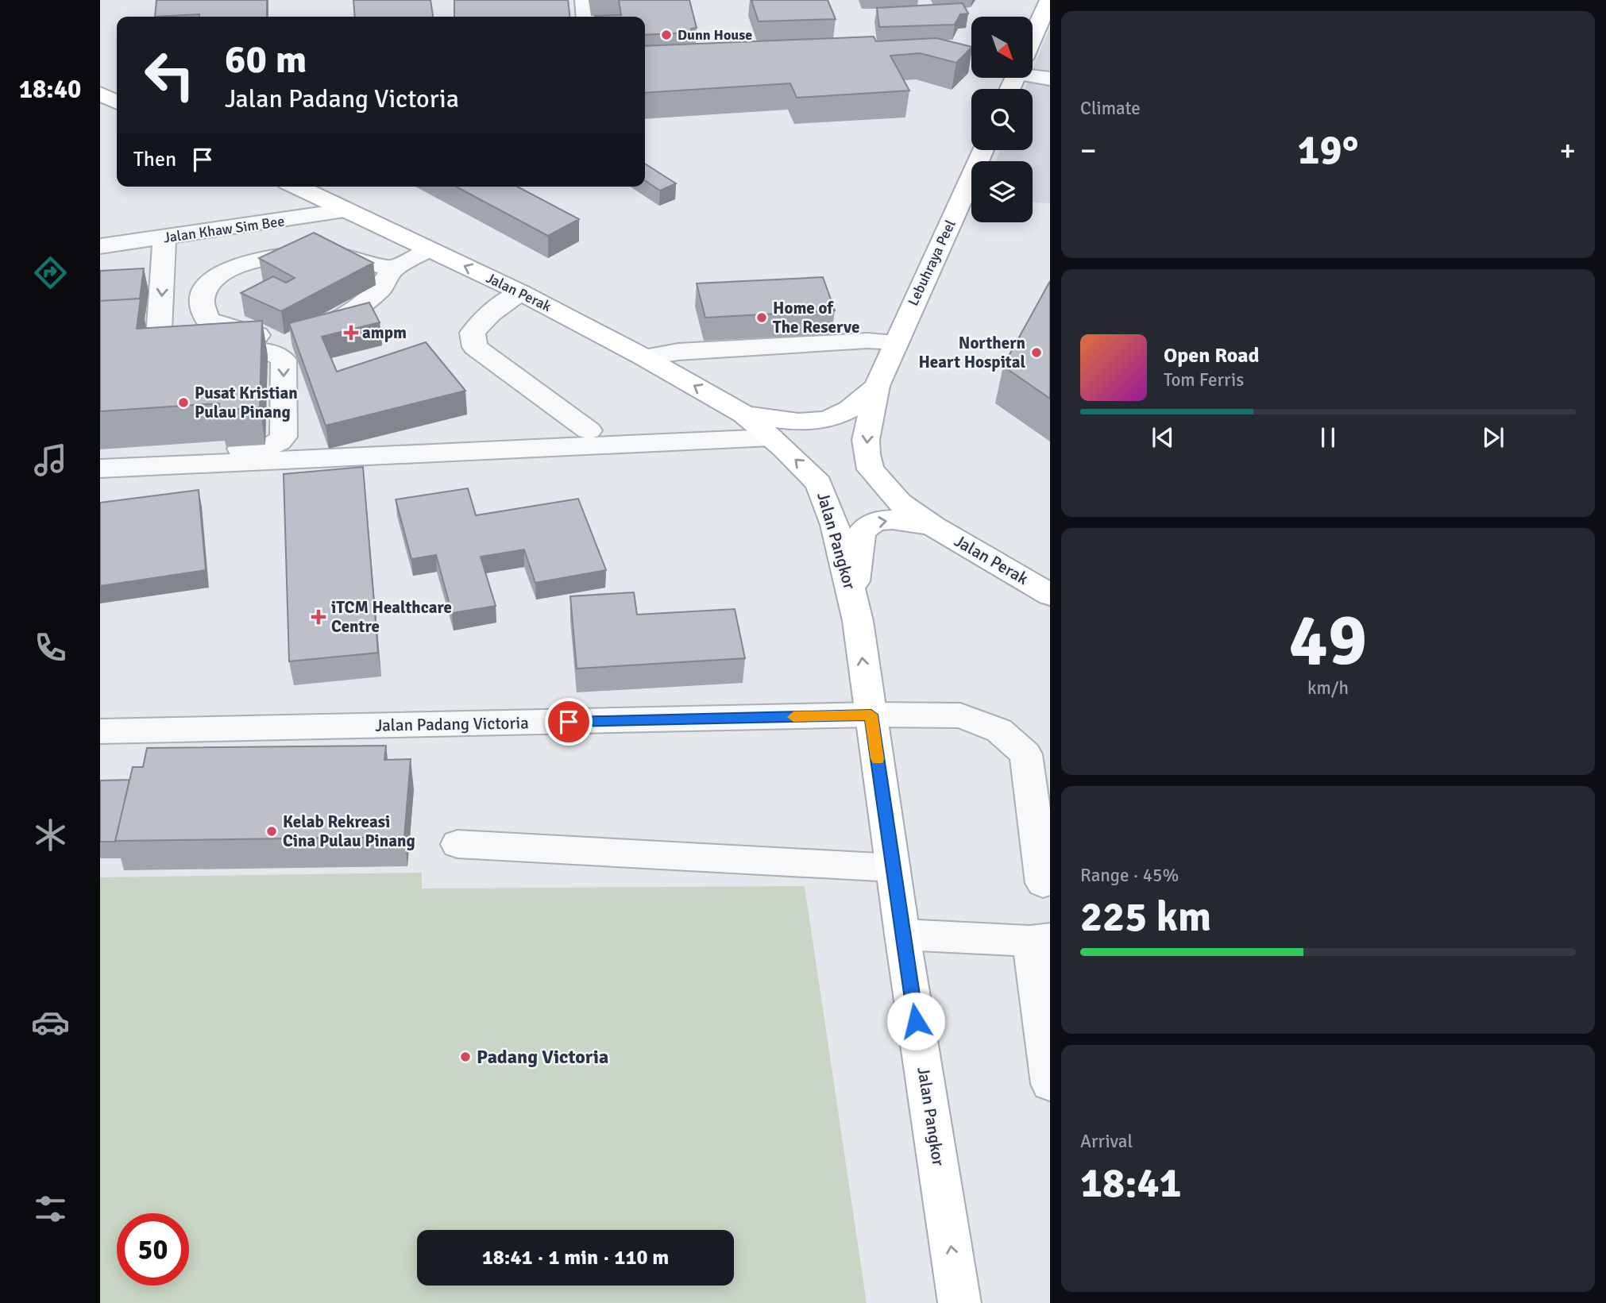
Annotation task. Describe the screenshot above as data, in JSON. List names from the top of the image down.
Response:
{
  "streets": {
    "main road": ["Lebuhraya Peel", "Jalan Perak", "Jalan Pangkor"],
    "street": ["Jalan Khaw Sim Bee", "Jalan Padang Victoria"]
  },
  "crossings": [
    ["Jalan Khaw Sim Bee", "Jalan Perak"],
    ["Lebuhraya Peel", "Jalan Perak"],
    ["Lebuhraya Peel", "Jalan Pangkor"],
    ["Jalan Perak", "Jalan Pangkor"],
    ["Jalan Pangkor", "Jalan Padang Victoria"]
  ],
  "one_way": ["Jalan Pangkor"],
  "places": {
    "other": [
      "Dunn House",
      "Home of The Reserve",
      "Northern Heart Hospital",
      "Pusat Kristian Pulau Pinang",
      "Kelab Rekreasi Cina Pulau Pinang",
      "Padang Victoria"
    ],
    "health": ["ampm", "iTCM Healthcare Centre"]
  },
  "north": "bottom right",
  "page": {
    "tabs": "18:40",
    "tile": [
      "Climate",
      ["49", "km/h"],
      ["Range · 45%", "225 km"],
      ["Arrival", "18:41"]
    ],
    "turn": ["60 m", "Jalan Padang Victoria"],
    "heat": ["−", "19°", "+"],
    "then": "Then",
    "song": ["Open Road", "Tom Ferris"],
    "limit": "50",
    "trip": "18:41 · 1 min · 110 m"
  }
}
